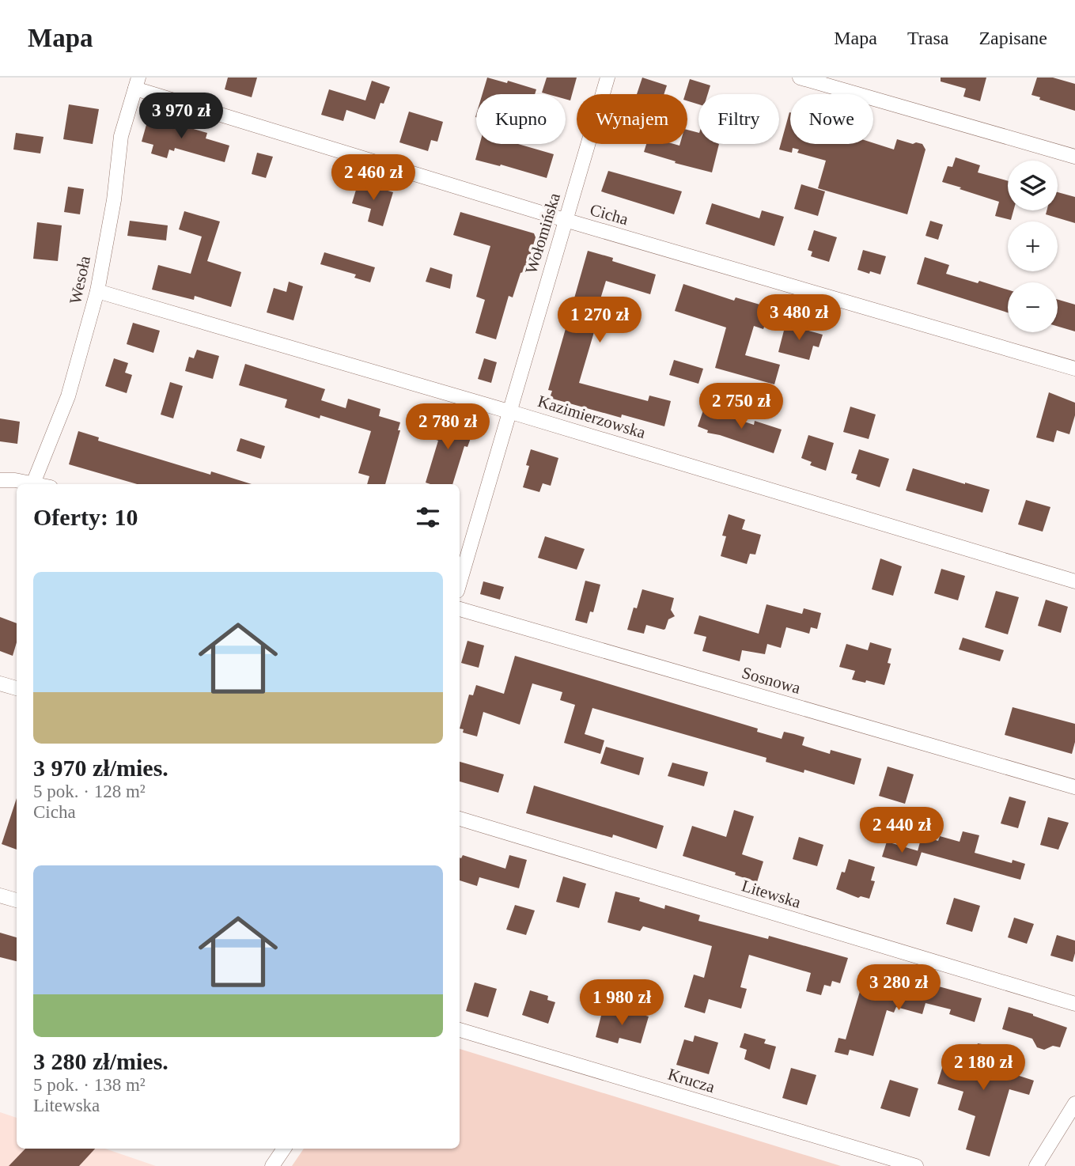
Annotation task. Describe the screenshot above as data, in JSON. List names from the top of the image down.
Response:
{
  "streets": {
    "street": [
      "Cicha",
      "Wołomińska",
      "Wesoła",
      "Kazimierzowska",
      "Sosnowa",
      "Litewska",
      "Krucza"
    ]
  },
  "crossings": [
    ["Cicha", "Wołomińska"],
    ["Cicha", "Wesoła"],
    ["Wołomińska", "Kazimierzowska"],
    ["Wesoła", "Kazimierzowska"]
  ],
  "page": {
    "header": "Mapa",
    "nav": ["Mapa", "Trasa", "Zapisane"],
    "price": [
      "3 970 zł",
      "2 460 zł",
      "3 480 zł",
      "1 270 zł",
      "2 750 zł",
      "2 780 zł",
      "2 440 zł",
      "3 280 zł",
      "1 980 zł",
      "2 180 zł"
    ],
    "chip": [
      "Kupno",
      "Wynajem",
      "Filtry",
      "Nowe"
    ],
    "map_buttons": ["+", "−"],
    "heading": "Oferty: 10",
    "list": [
      {
        "name": "3 970 zł/mies.",
        "note": "5 pok. · 128 m² · Cicha"
      },
      {
        "name": "3 280 zł/mies.",
        "note": "5 pok. · 138 m² · Litewska"
      }
    ]
  }
}
